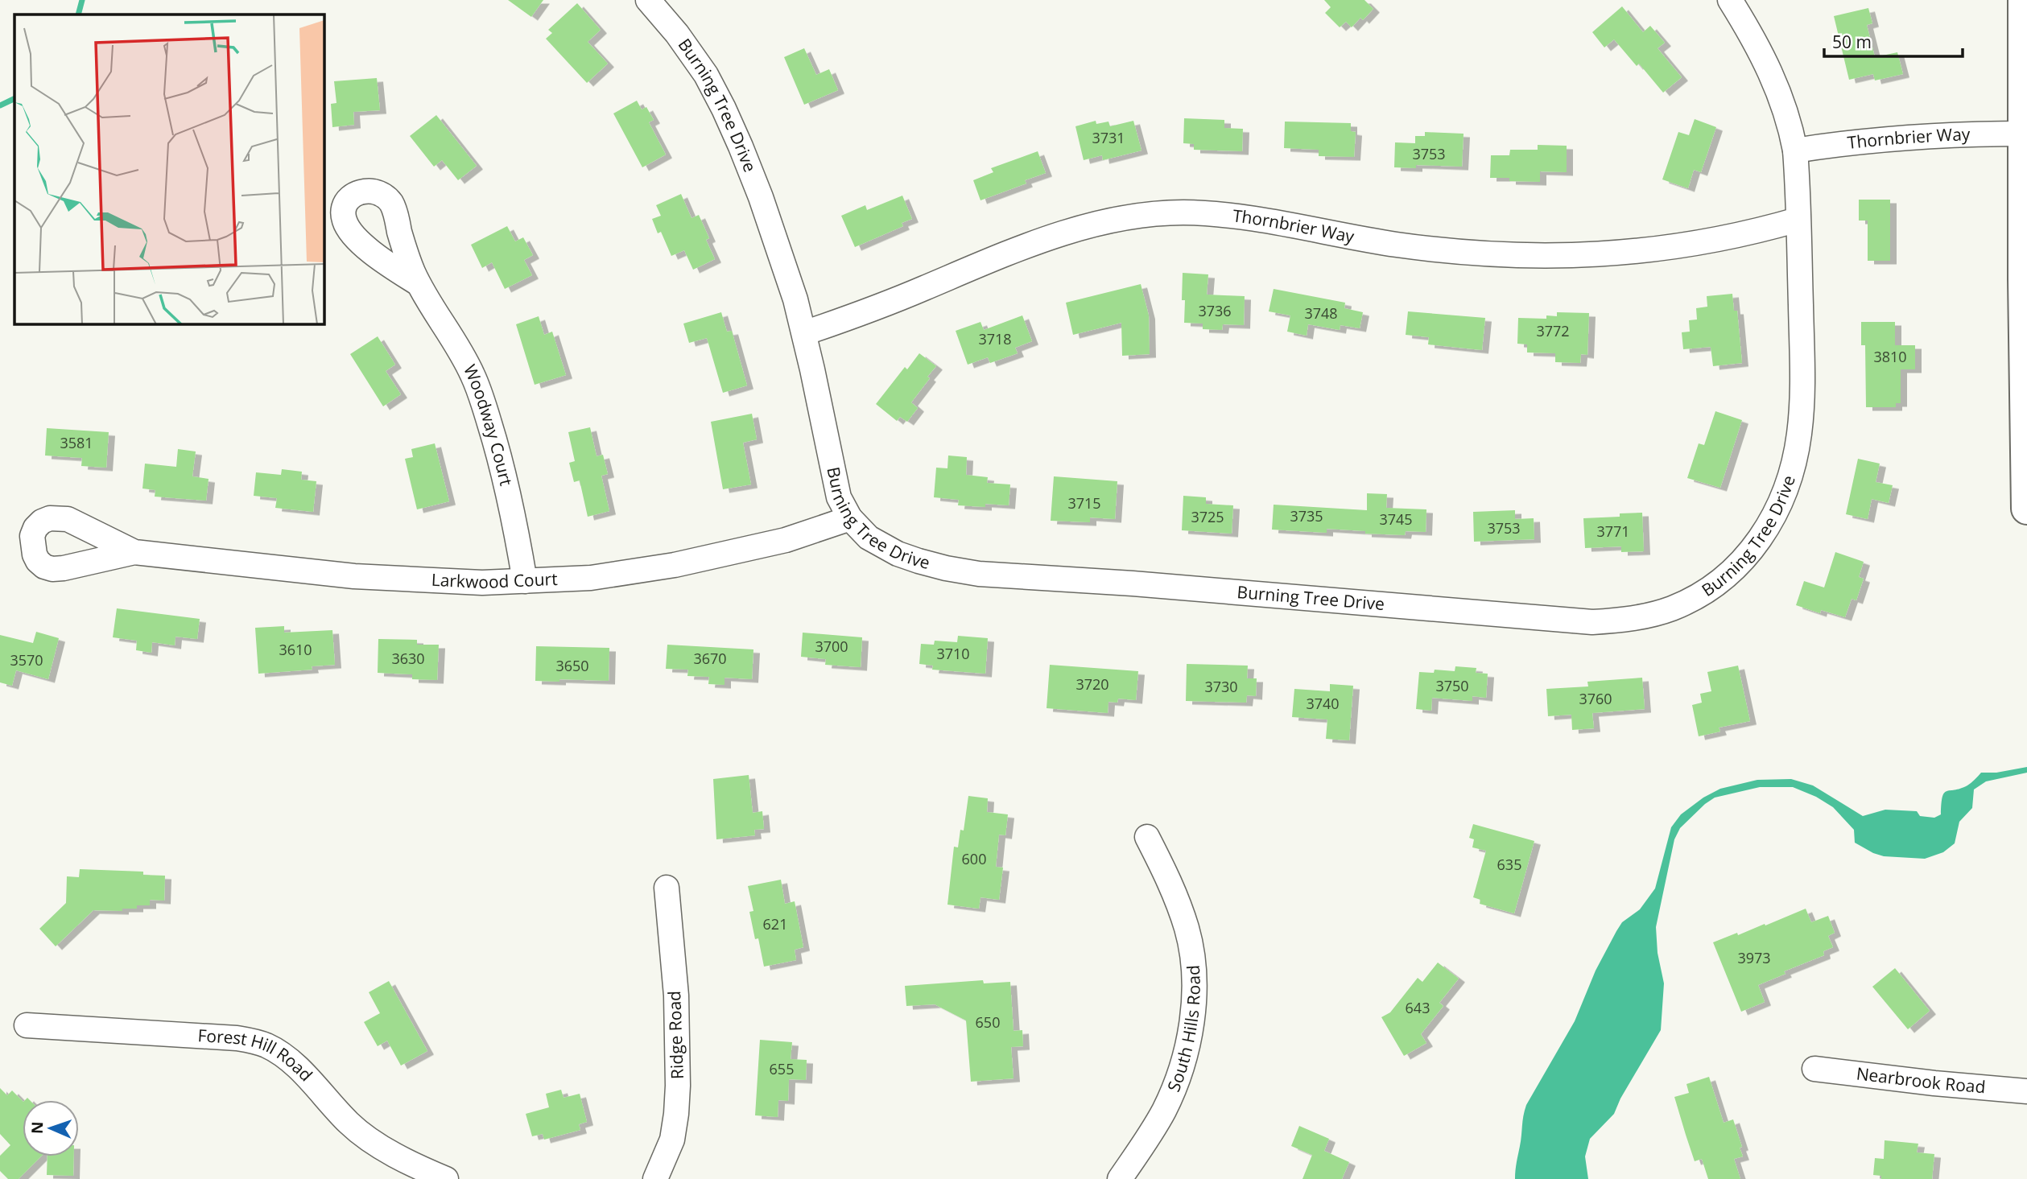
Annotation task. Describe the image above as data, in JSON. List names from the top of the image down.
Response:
{
  "streets": {
    "street": [
      "Burning Tree Drive",
      "Thornbrier Way",
      "Woodway Court",
      "Larkwood Court",
      "South Hills Road",
      "Ridge Road",
      "Forest Hill Road",
      "Nearbrook Road"
    ]
  },
  "crossings": [
    ["Burning Tree Drive", "Thornbrier Way"],
    ["Burning Tree Drive", "Larkwood Court"],
    ["Woodway Court", "Larkwood Court"]
  ],
  "house_numbers": [
    "3731",
    "3753",
    "3736",
    "3748",
    "3772",
    "3718",
    "3810",
    "3581",
    "3715",
    "3735",
    "3725",
    "3745",
    "3753",
    "3771",
    "3700",
    "3610",
    "3710",
    "3630",
    "3670",
    "3570",
    "3650",
    "3720",
    "3750",
    "3730",
    "3760",
    "3740",
    "600",
    "635",
    "621",
    "3973",
    "643",
    "650",
    "655"
  ],
  "scale_bar": "50 m",
  "north": "left"
}
